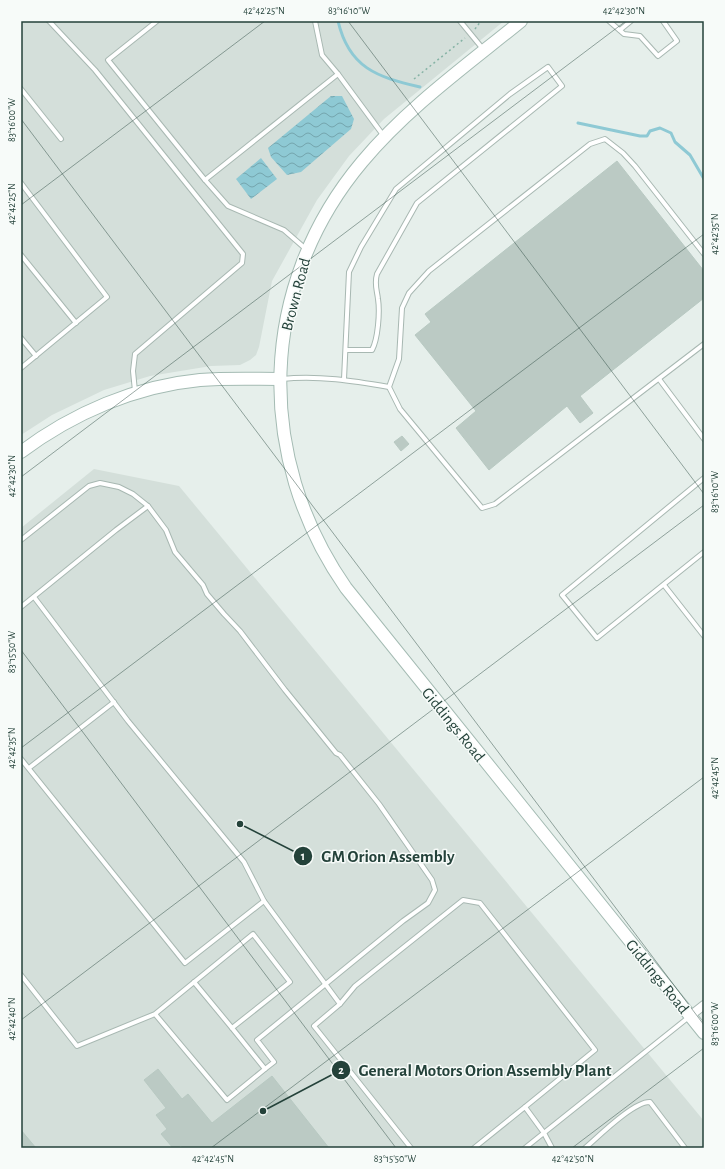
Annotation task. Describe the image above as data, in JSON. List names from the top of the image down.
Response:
{
  "streets": {
    "main road": ["Brown Road", "Giddings Road"]
  },
  "crossings": [
    ["Brown Road", "Giddings Road"]
  ],
  "places": ["GM Orion Assembly", "General Motors Orion Assembly Plant"],
  "coordinates": [
    "42°42'25\"N",
    "83°16'10\"W",
    "42°42'30\"N",
    "83°16'00\"W",
    "42°42'35\"N",
    "83°15'50\"W",
    "42°42'45\"N",
    "42°42'40\"N",
    "42°42'50\"N"
  ]
}
